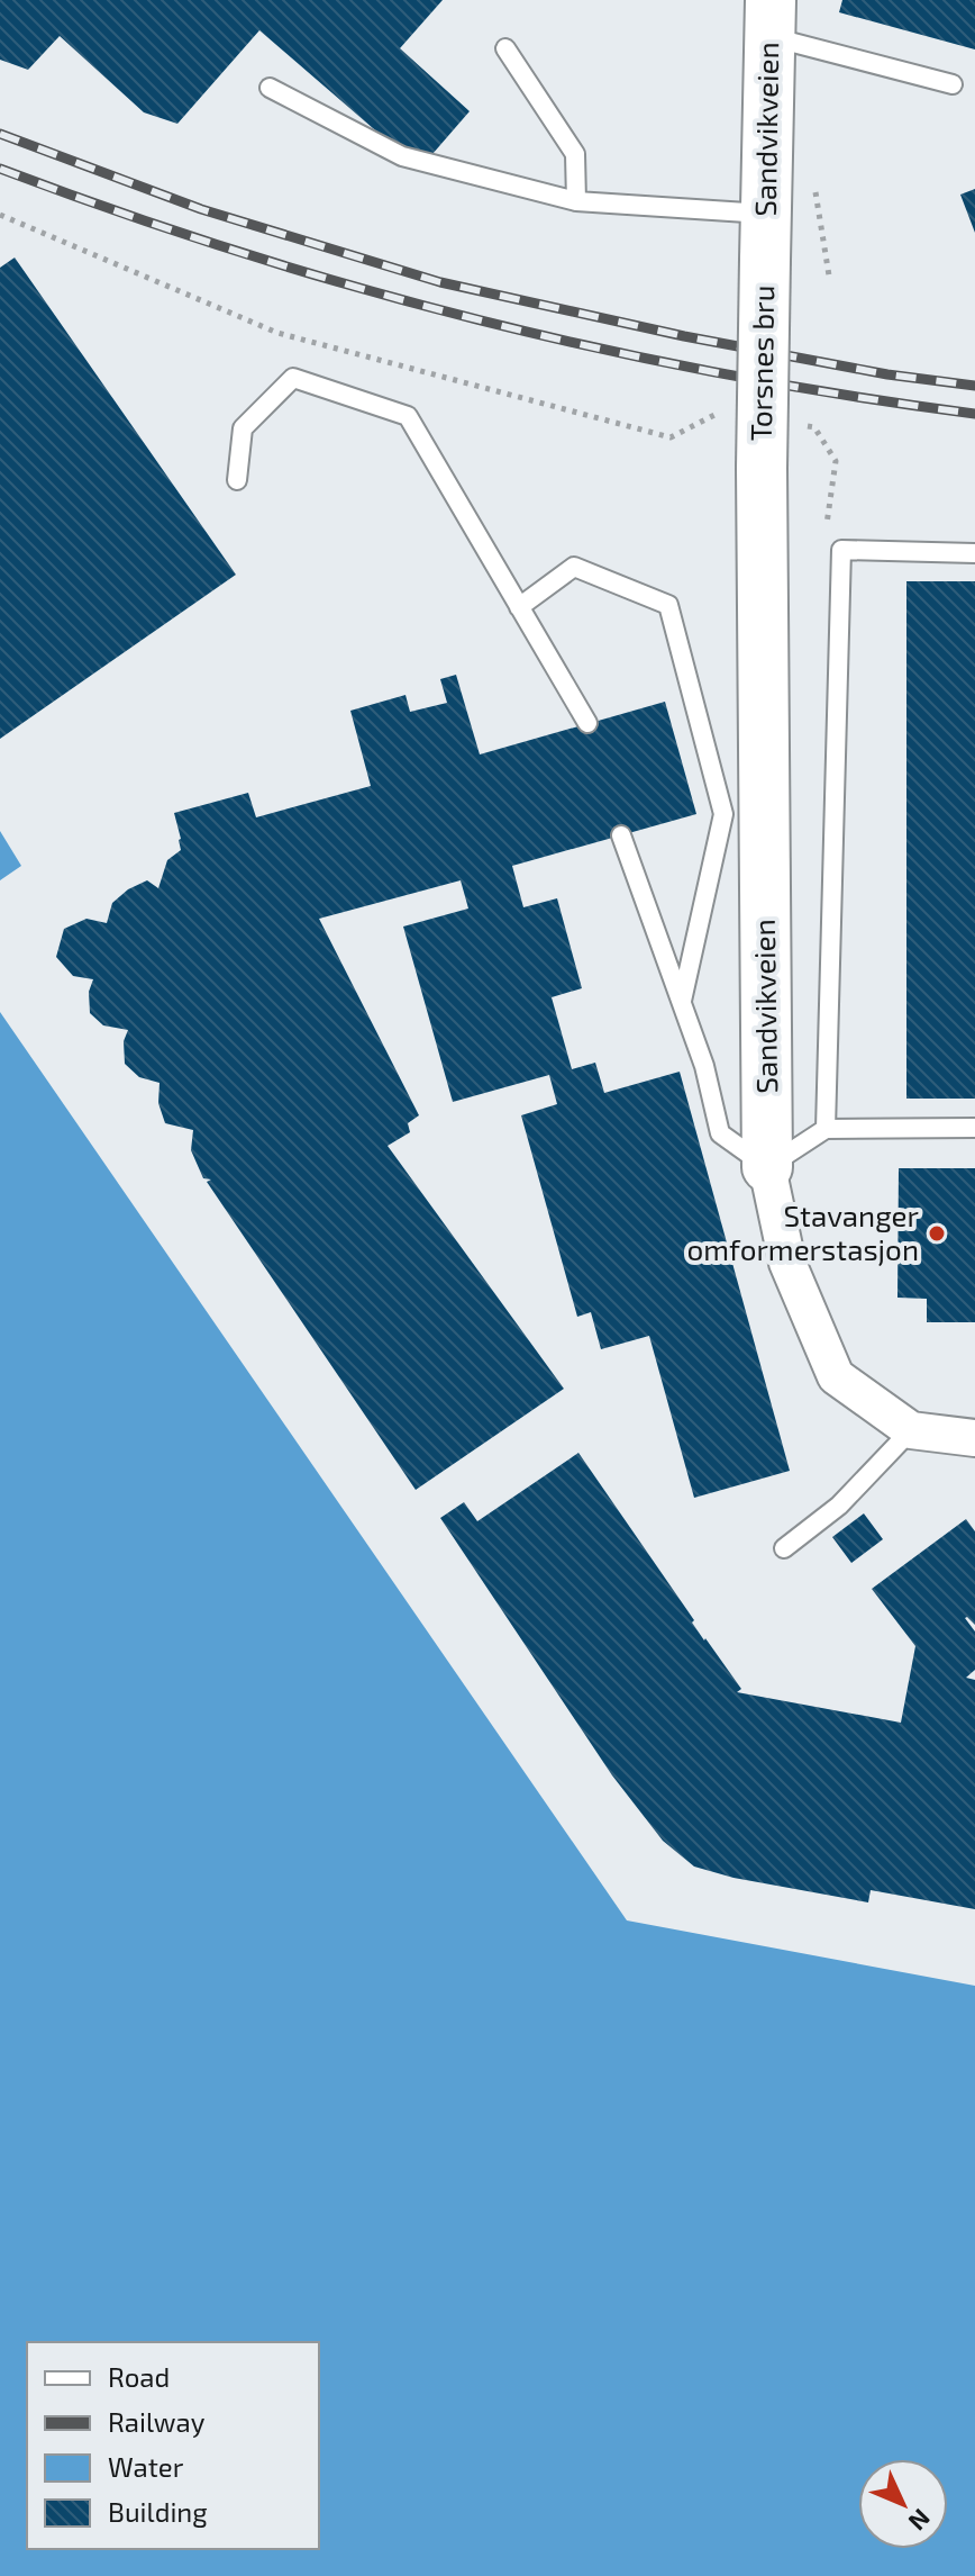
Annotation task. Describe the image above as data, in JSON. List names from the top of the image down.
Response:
{
  "streets": {
    "street": ["Sandvikveien", "Torsnes bru"]
  },
  "crossings": [
    ["Sandvikveien", "Torsnes bru"]
  ],
  "places": ["Stavanger omformerstasjon"],
  "legend": [
    "Road",
    "Railway",
    "Water",
    "Building"
  ],
  "north": "bottom right"
}
